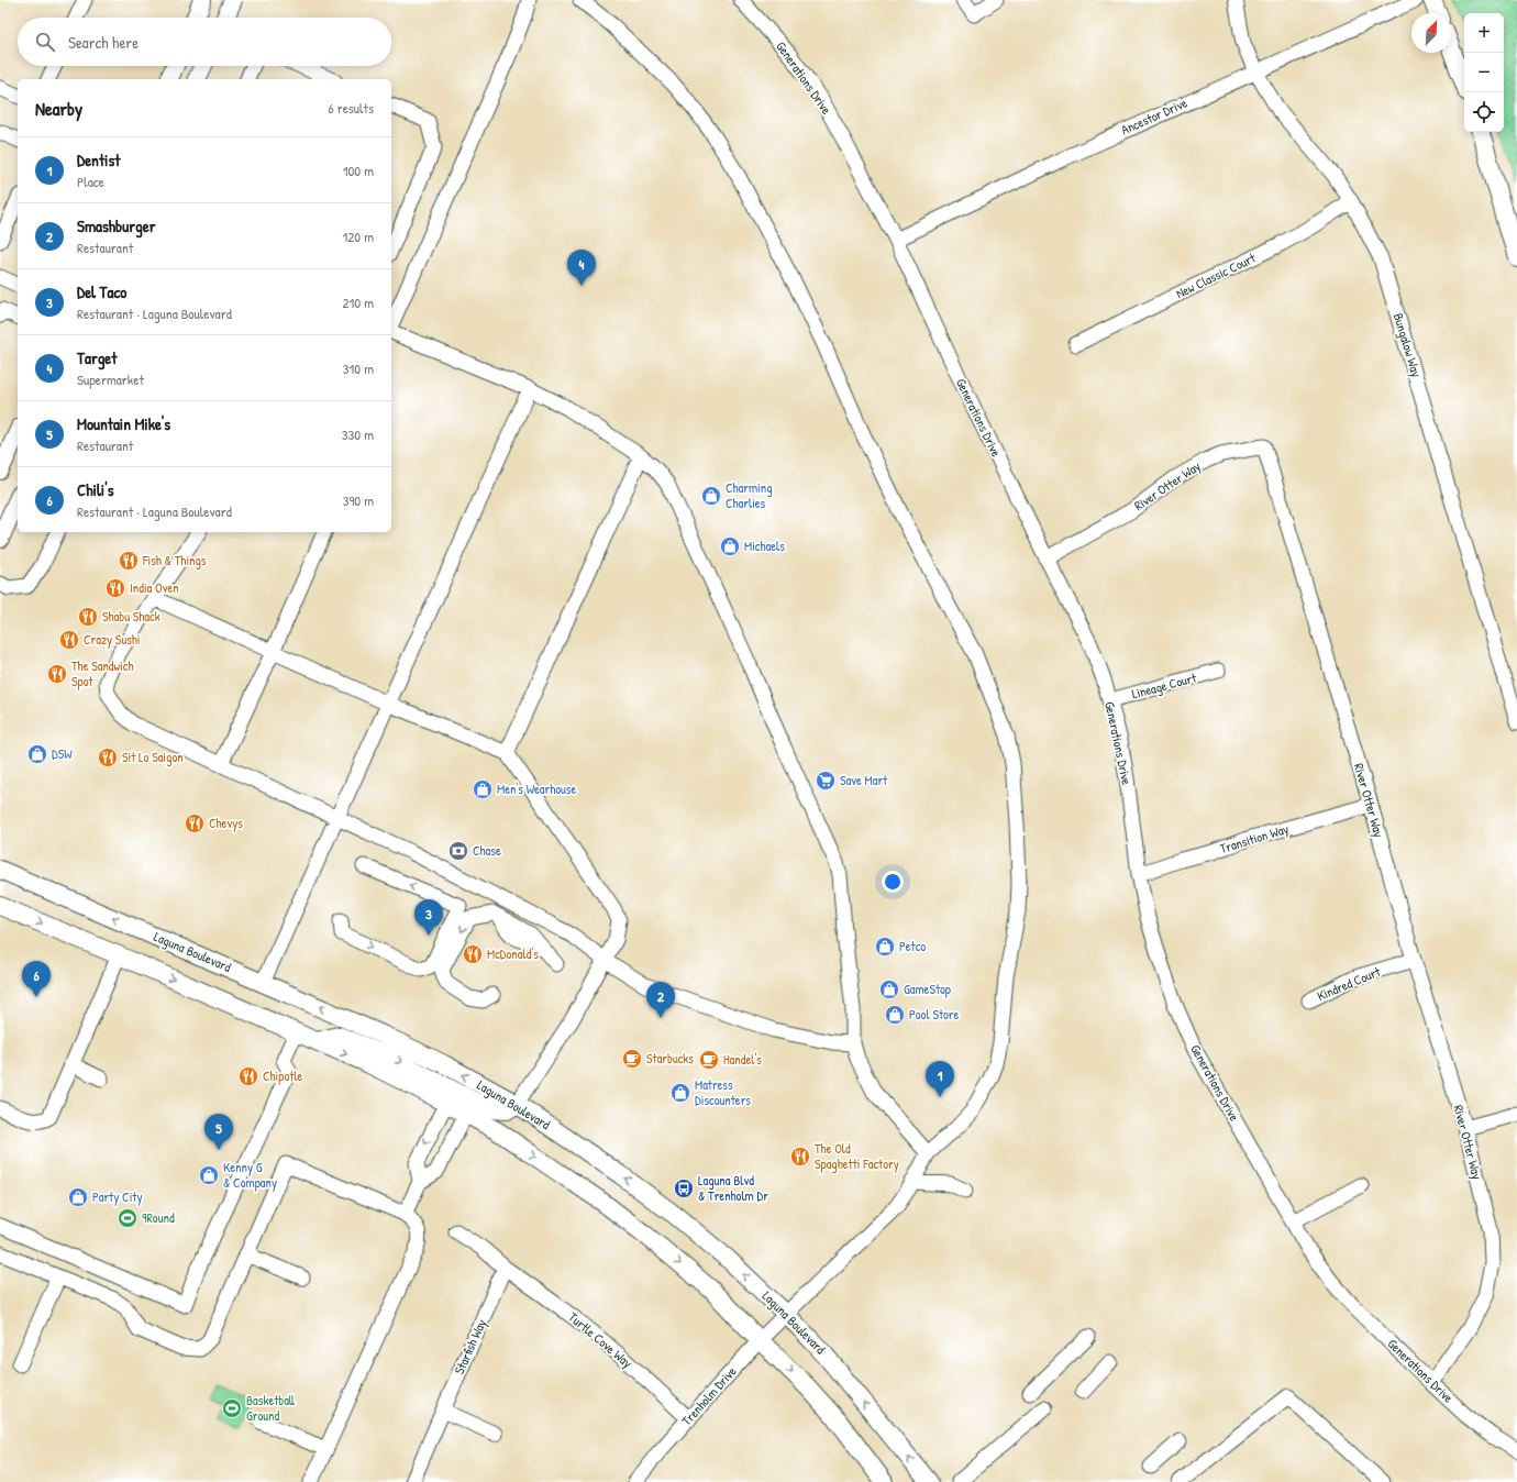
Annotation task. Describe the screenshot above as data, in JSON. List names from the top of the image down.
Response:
{
  "streets": {
    "main road": ["Laguna Boulevard"],
    "street": [
      "Generations Drive",
      "Ancestor Drive",
      "New Classic Court",
      "Bungalow Way",
      "River Otter Way",
      "Lineage Court",
      "Transition Way",
      "Kindred Court",
      "Turtle Cove Way",
      "Starfish Way",
      "Trenholm Drive"
    ]
  },
  "crossings": [
    ["Generations Drive", "Ancestor Drive"],
    ["Generations Drive", "River Otter Way"],
    ["Generations Drive", "Lineage Court"],
    ["Generations Drive", "Transition Way"],
    ["Ancestor Drive", "Bungalow Way"],
    ["New Classic Court", "Bungalow Way"],
    ["River Otter Way", "Transition Way"],
    ["River Otter Way", "Kindred Court"],
    ["Laguna Boulevard", "Trenholm Drive"],
    ["Turtle Cove Way", "Starfish Way"],
    ["Turtle Cove Way", "Trenholm Drive"]
  ],
  "places": {
    "shop": [
      "Charming Charlies",
      "Michaels",
      "DSW",
      "Men's Wearhouse",
      "Petco",
      "GameStop",
      "Pool Store",
      "Matress Discounters",
      "Kenny G & Company",
      "Party City"
    ],
    "restaurant": [
      "Fish & Things",
      "India Oven",
      "Shabu Shack",
      "Crazy Sushi",
      "The Sandwich Spot",
      "Sit Lo Saigon",
      "Chevys",
      "McDonald's",
      "Chipotle",
      "The Old Spaghetti Factory"
    ],
    "supermarket": ["Save Mart"],
    "bank": ["Chase"],
    "cafe": ["Starbucks", "Handel's"],
    "bus stop": ["Laguna Blvd & Trenholm Dr"],
    "sports": ["9Round", "Basketball Ground"]
  },
  "north": "top right",
  "page": {
    "map_buttons": ["+", "−"],
    "search": "Search here",
    "heading": ["Nearby", "6 results"],
    "list": [
      {
        "mark": "1",
        "name": "Dentist",
        "note": "Place",
        "value": "100 m"
      },
      {
        "mark": "2",
        "name": "Smashburger",
        "note": "Restaurant",
        "value": "120 m"
      },
      {
        "mark": "3",
        "name": "Del Taco",
        "note": "Restaurant · Laguna Boulevard",
        "value": "210 m"
      },
      {
        "mark": "4",
        "name": "Target",
        "note": "Supermarket",
        "value": "310 m"
      },
      {
        "mark": "5",
        "name": "Mountain Mike's",
        "note": "Restaurant",
        "value": "330 m"
      },
      {
        "mark": "6",
        "name": "Chili's",
        "note": "Restaurant · Laguna Boulevard",
        "value": "390 m"
      }
    ],
    "pins": [
      "4",
      "3",
      "6",
      "2",
      "1",
      "5"
    ]
  }
}
